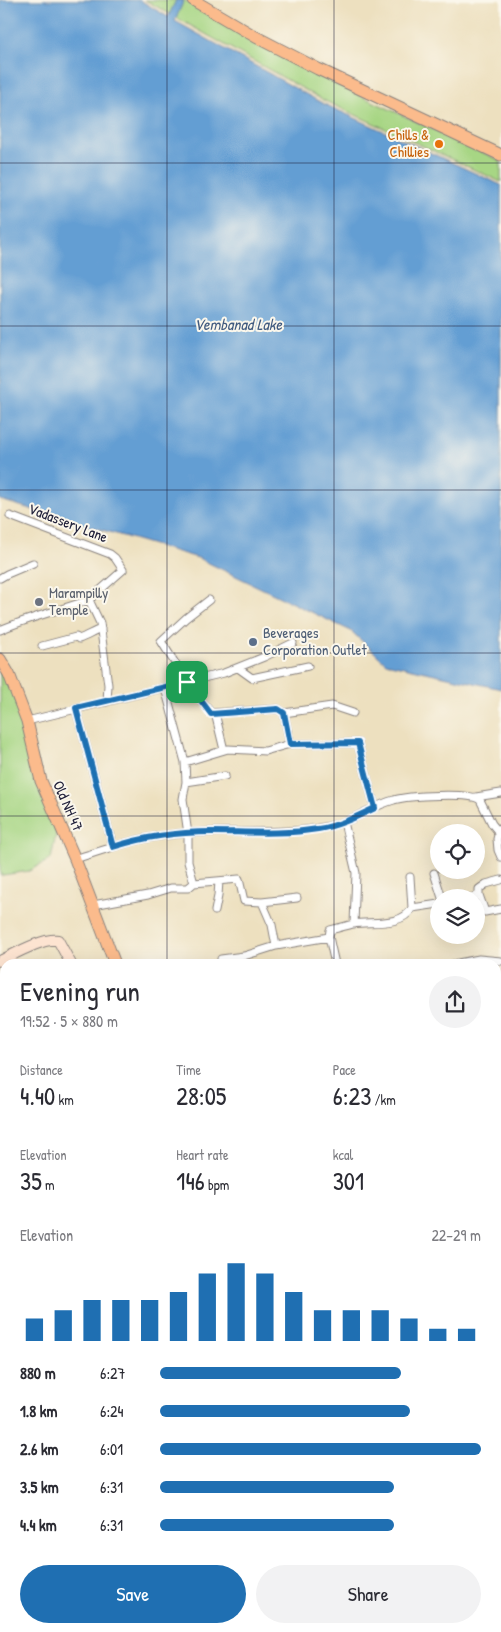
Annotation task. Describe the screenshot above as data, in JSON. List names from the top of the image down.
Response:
{
  "streets": {
    "main road": ["Old NH 47"],
    "street": ["Vadassery Lane"]
  },
  "water": ["Vembanad Lake"],
  "places": ["Chills & Chillies", "Marampilly Temple", "Beverages Corporation Outlet"],
  "page": {
    "heading": ["Evening run", "19:52 · 5 × 880 m"],
    "stats": [
      ["Distance", "4.40 km"],
      ["Time", "28:05"],
      ["Pace", "6:23 /km"],
      ["Elevation", "35 m"],
      ["Heart rate", "146 bpm"],
      ["kcal", "301"]
    ],
    "chart": ["Elevation", "22–29 m"],
    "list": [
      {
        "name": "880 m",
        "note": "6:27"
      },
      {
        "name": "1.8 km",
        "note": "6:24"
      },
      {
        "name": "2.6 km",
        "note": "6:01"
      },
      {
        "name": "3.5 km",
        "note": "6:31"
      },
      {
        "name": "4.4 km",
        "note": "6:31"
      }
    ],
    "buttons": ["Save", "Share"]
  }
}
